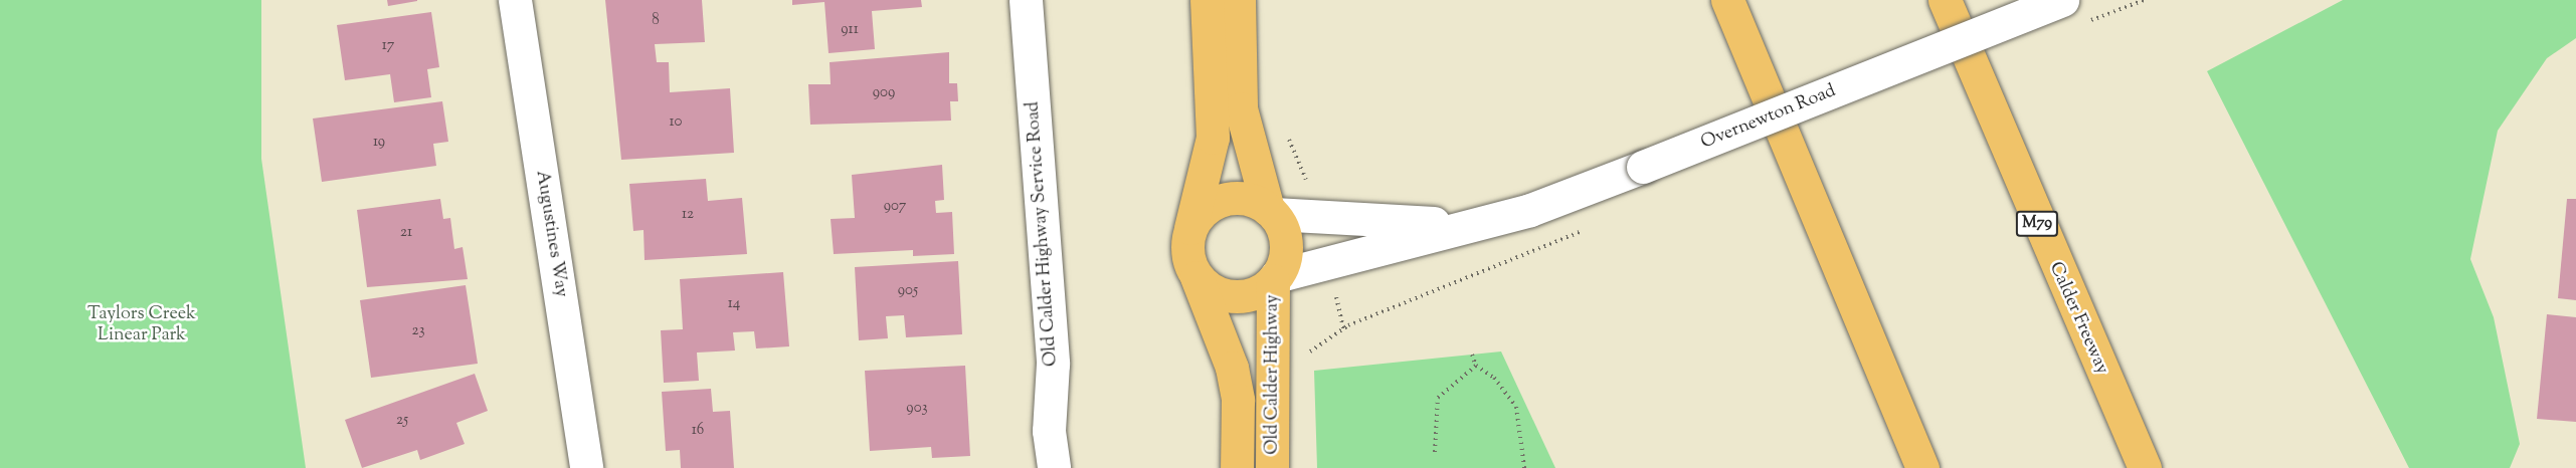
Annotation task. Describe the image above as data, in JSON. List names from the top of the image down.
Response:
{
  "streets": {
    "main road": ["M79", "Calder Freeway", "Old Calder Highway"],
    "street": ["Overnewton Road", "Augustines Way", "Old Calder Highway Service Road"]
  },
  "crossings": [
    ["Overnewton Road", "Old Calder Highway"]
  ],
  "parks": ["Taylors Creek Linear Park"],
  "house_numbers": [
    "8",
    "911",
    "17",
    "909",
    "10",
    "19",
    "907",
    "12",
    "21",
    "905",
    "14",
    "23",
    "903",
    "25",
    "16"
  ]
}
